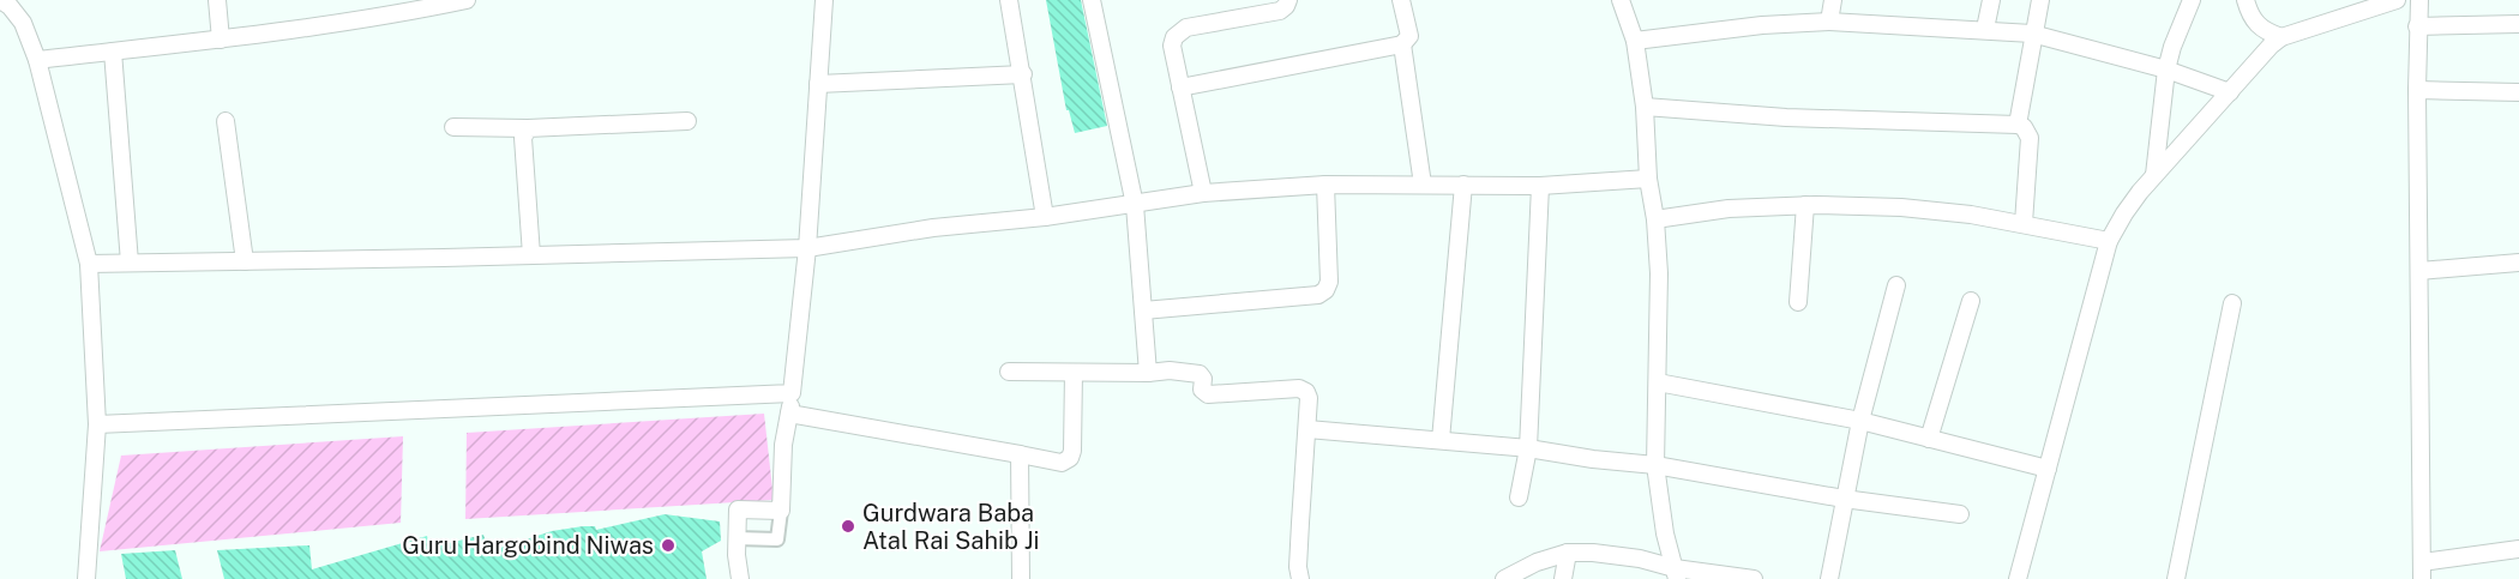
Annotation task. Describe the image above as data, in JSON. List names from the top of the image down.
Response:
{
  "places": ["Gurdwara Baba Atal Rai Sahib Ji", "Guru Hargobind Niwas"]
}
